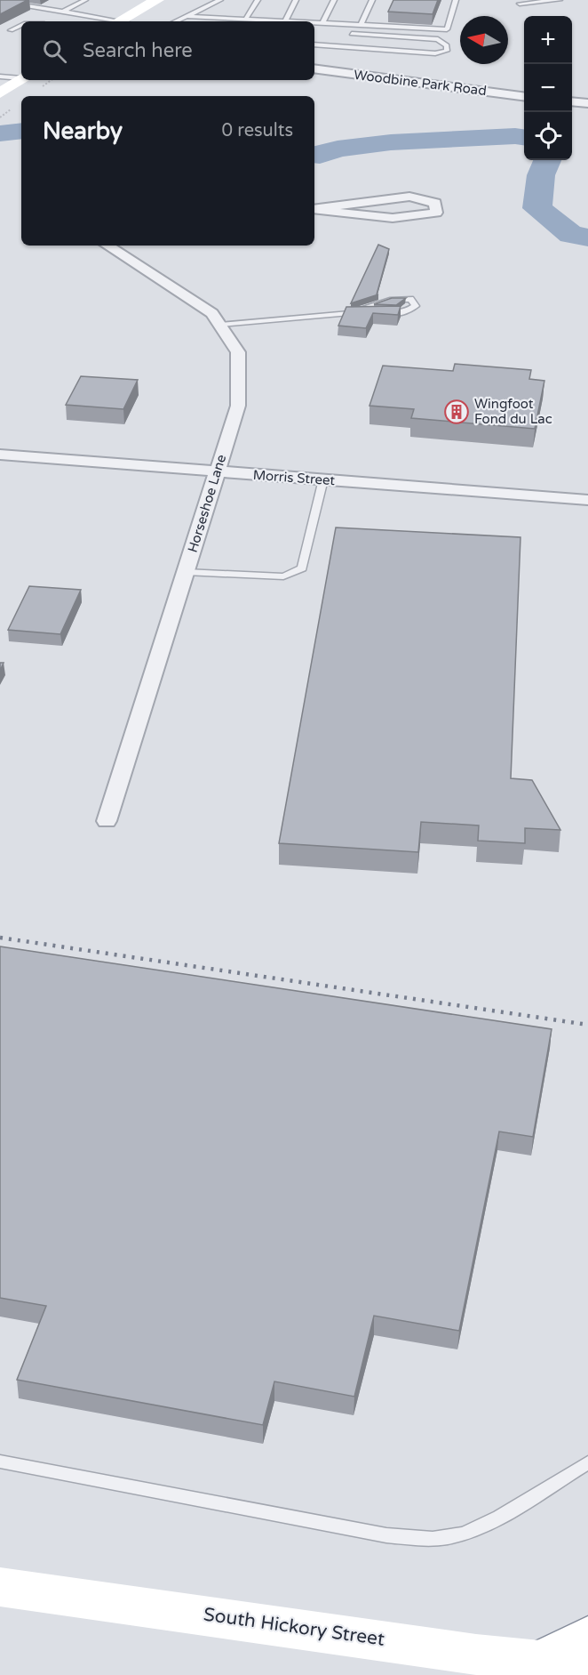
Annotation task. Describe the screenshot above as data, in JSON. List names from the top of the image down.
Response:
{
  "streets": {
    "main road": ["South Hickory Street"],
    "street": ["Woodbine Park Road", "Morris Street", "Horseshoe Lane"]
  },
  "crossings": [
    ["Morris Street", "Horseshoe Lane"]
  ],
  "places": {
    "building": ["Wingfoot Fond du Lac"]
  },
  "north": "left",
  "page": {
    "map_buttons": ["+", "−"],
    "search": "Search here",
    "heading": ["Nearby", "0 results"]
  }
}
